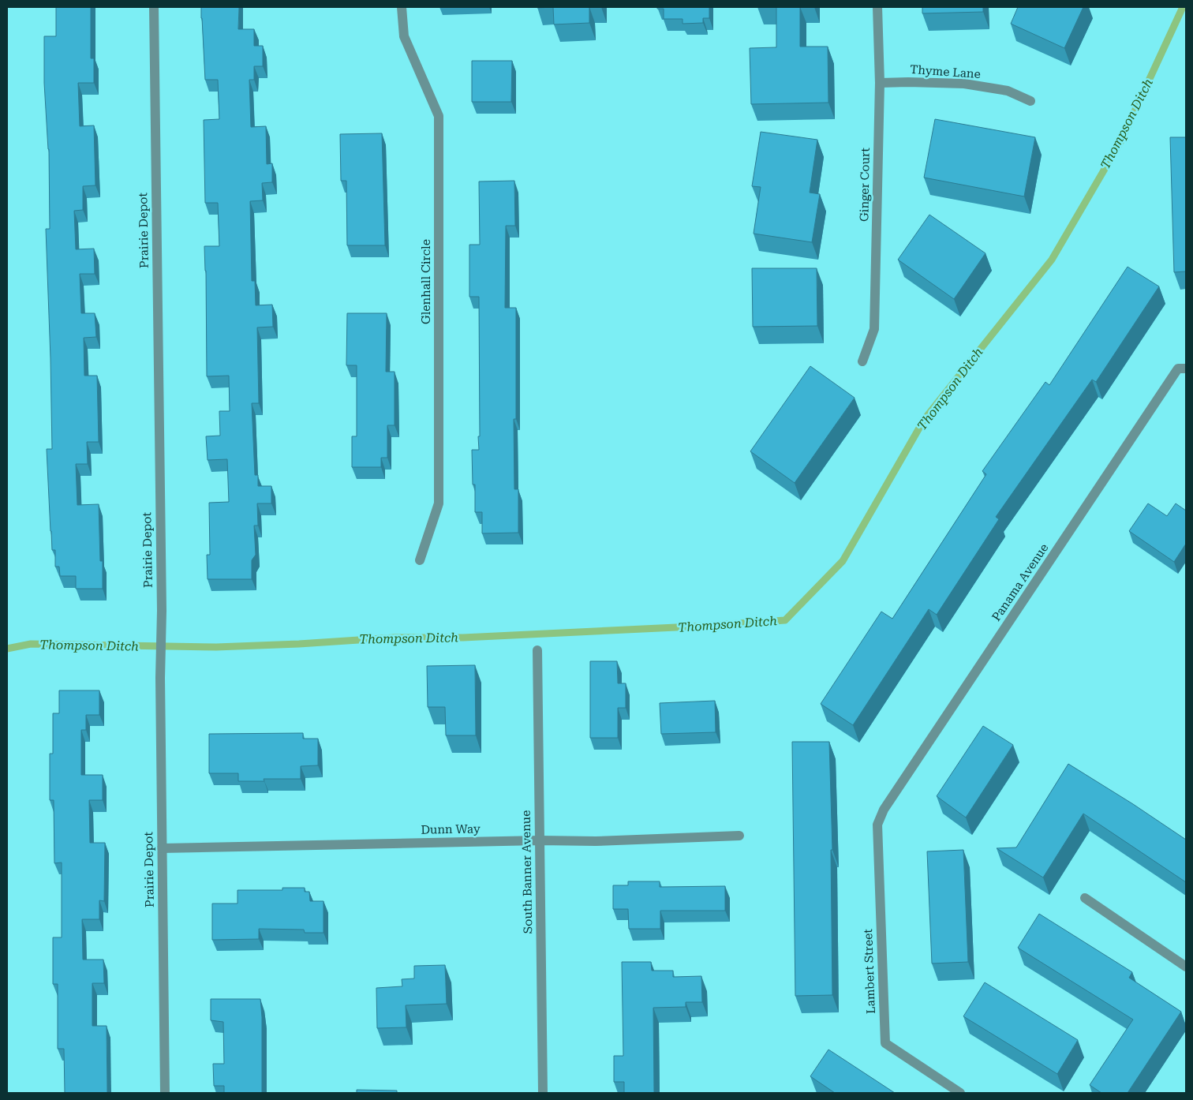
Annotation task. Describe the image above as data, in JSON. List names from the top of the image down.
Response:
{
  "streets": {
    "street": [
      "Thyme Lane",
      "Ginger Court",
      "Prairie Depot",
      "Glenhall Circle",
      "Panama Avenue",
      "Dunn Way",
      "South Banner Avenue",
      "Lambert Street"
    ]
  },
  "crossings": [
    ["Thyme Lane", "Ginger Court"],
    ["Prairie Depot", "Dunn Way"],
    ["Panama Avenue", "Lambert Street"],
    ["Dunn Way", "South Banner Avenue"]
  ],
  "water": ["Thompson Ditch"]
}
